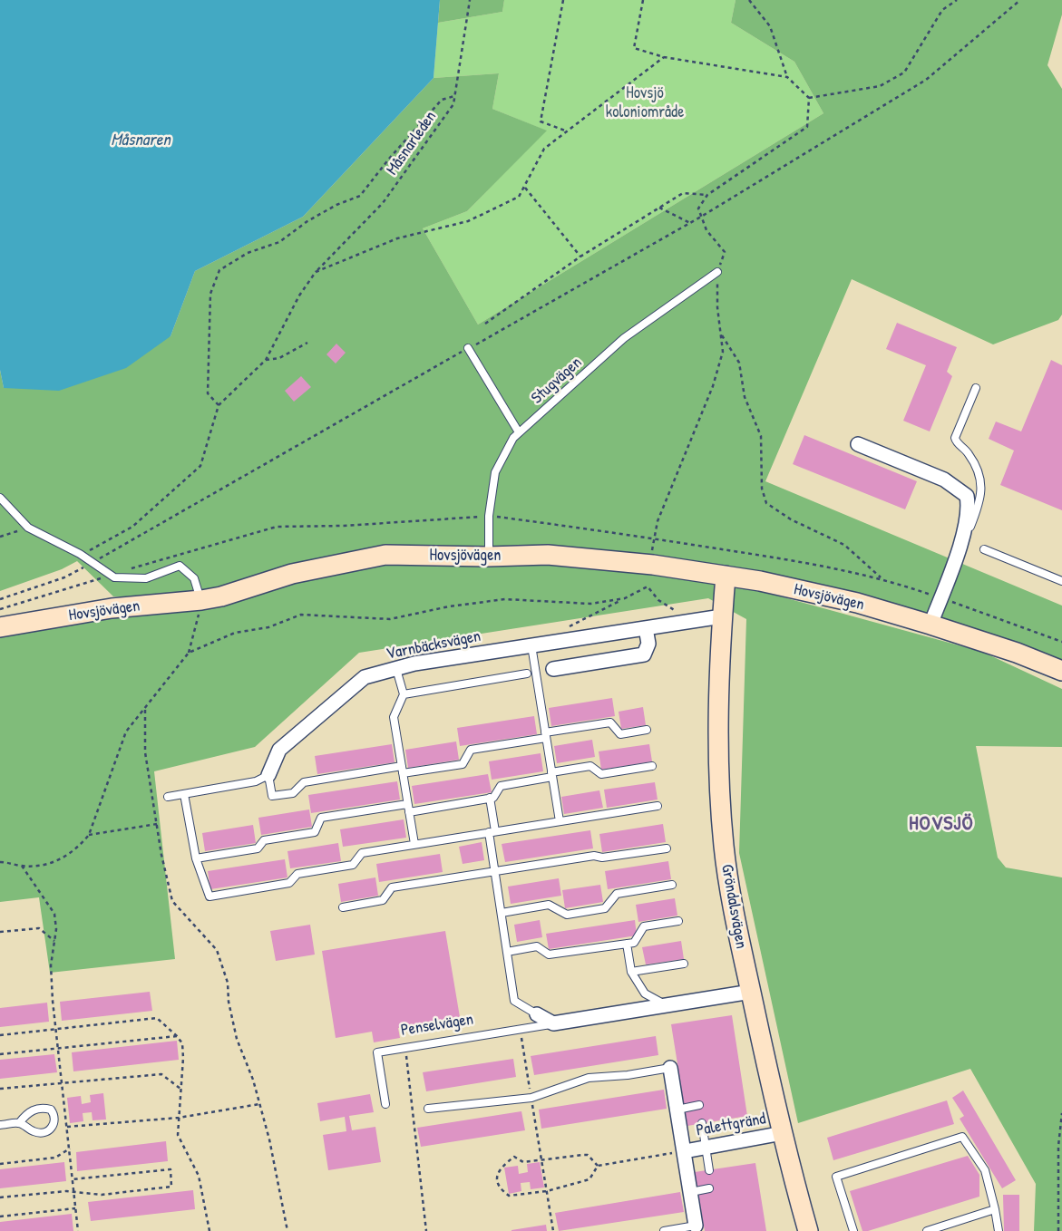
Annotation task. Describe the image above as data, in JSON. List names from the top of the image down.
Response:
{
  "streets": {
    "street": [
      "Hovsjövägen",
      "Varnbäcksvägen",
      "Gröndalsvägen",
      "Penselvägen",
      "Palettgränd"
    ],
    "lane": ["Stugvägen"],
    "path": ["Måsnarleden"]
  },
  "crossings": [
    ["Stugvägen", "Hovsjövägen"],
    ["Hovsjövägen", "Gröndalsvägen"],
    ["Varnbäcksvägen", "Gröndalsvägen"],
    ["Gröndalsvägen", "Penselvägen"],
    ["Gröndalsvägen", "Palettgränd"]
  ],
  "districts": ["HOVSJÖ"],
  "water": ["Måsnaren"],
  "parks": ["Hovsjö koloniområde"]
}
